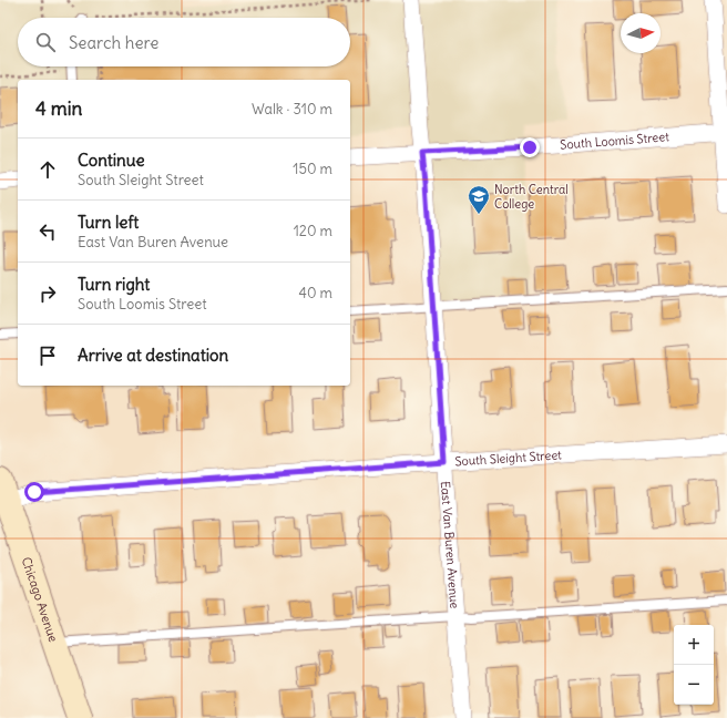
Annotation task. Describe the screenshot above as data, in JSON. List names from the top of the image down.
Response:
{
  "streets": {
    "main road": ["Chicago Avenue"],
    "street": ["South Loomis Street", "South Sleight Street", "East Van Buren Avenue"]
  },
  "crossings": [
    ["South Loomis Street", "East Van Buren Avenue"],
    ["South Sleight Street", "East Van Buren Avenue"],
    ["South Sleight Street", "Chicago Avenue"]
  ],
  "places": {
    "school or university": ["North Central College"]
  },
  "north": "right",
  "page": {
    "search": "Search here",
    "heading": ["4 min", "Walk · 310 m"],
    "list": [
      ["Continue", "South Sleight Street", "150 m"],
      ["Turn left", "East Van Buren Avenue", "120 m"],
      ["Turn right", "South Loomis Street", "40 m"],
      "Arrive at destination"
    ],
    "map_buttons": ["+", "−"]
  }
}
